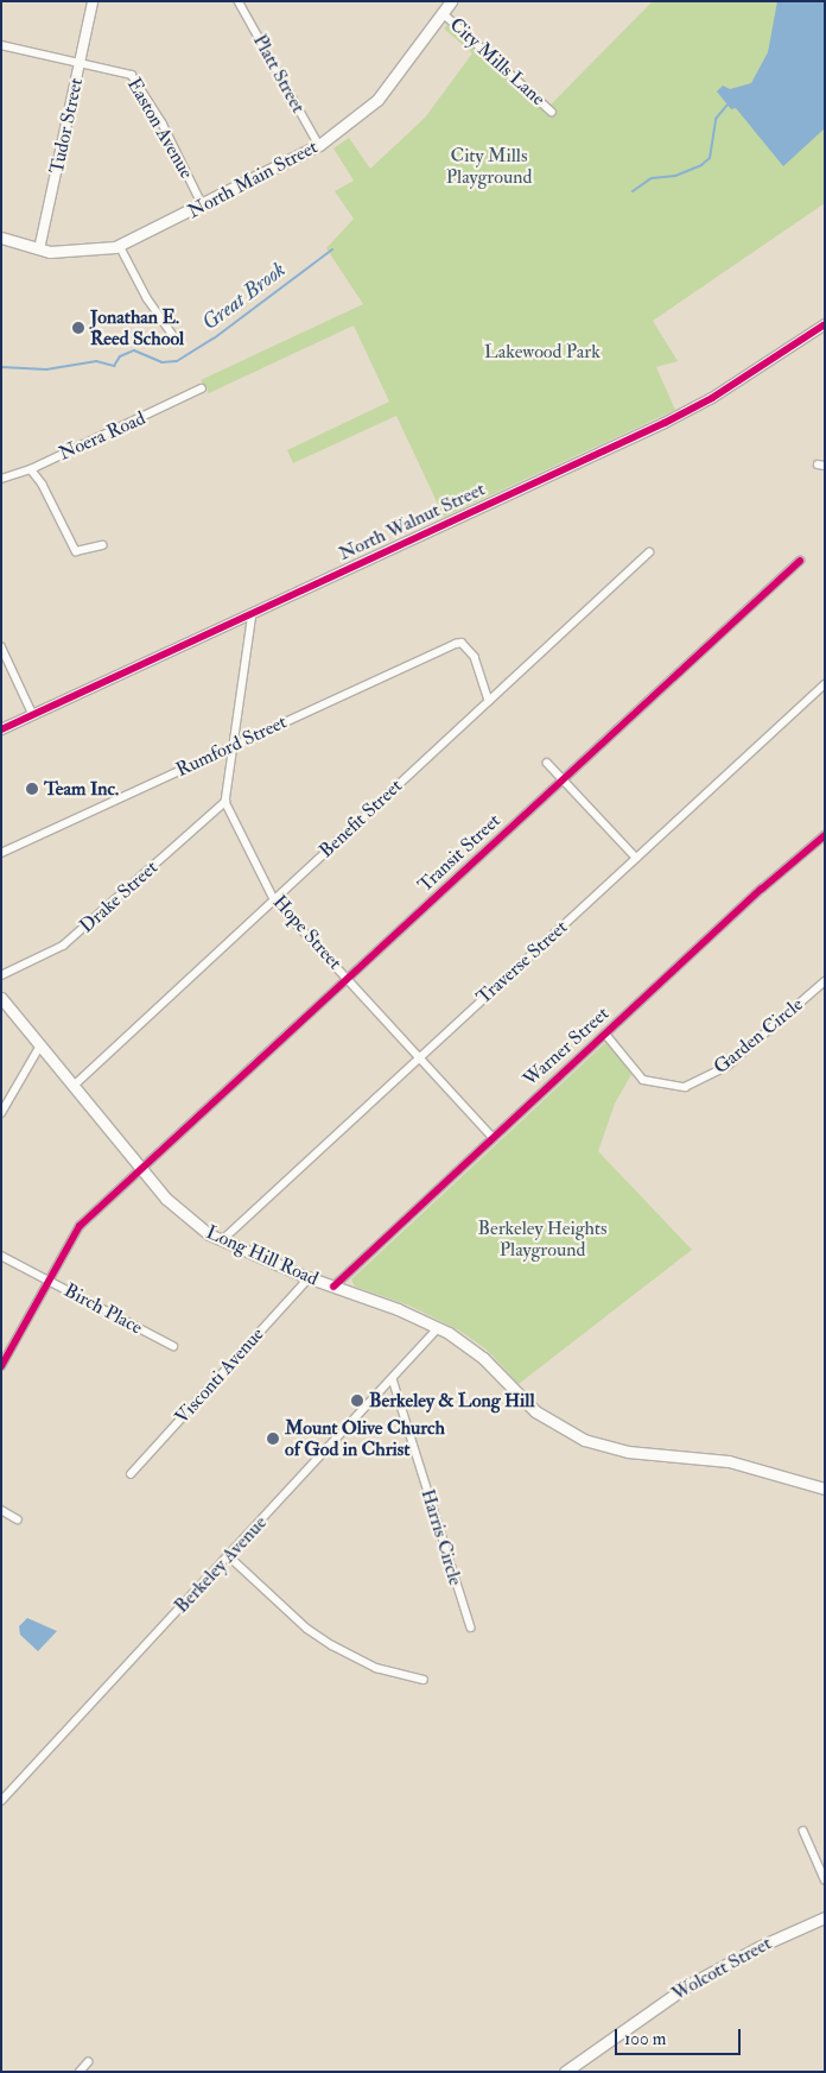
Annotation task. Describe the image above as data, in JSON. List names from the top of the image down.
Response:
{
  "streets": {
    "main road": ["North Main Street", "Long Hill Road", "Wolcott Street"],
    "street": [
      "City Mills Lane",
      "Platt Street",
      "Tudor Street",
      "Easton Avenue",
      "Noera Road",
      "North Walnut Street",
      "Rumford Street",
      "Benefit Street",
      "Transit Street",
      "Drake Street",
      "Hope Street",
      "Traverse Street",
      "Garden Circle",
      "Warner Street",
      "Birch Place",
      "Visconti Avenue",
      "Harris Circle",
      "Berkeley Avenue"
    ]
  },
  "crossings": [
    ["City Mills Lane", "North Main Street"],
    ["Platt Street", "North Main Street"],
    ["Tudor Street", "Easton Avenue"],
    ["Tudor Street", "North Main Street"],
    ["Easton Avenue", "North Main Street"],
    ["Rumford Street", "Benefit Street"],
    ["Benefit Street", "Hope Street"],
    ["Benefit Street", "Long Hill Road"],
    ["Transit Street", "Hope Street"],
    ["Transit Street", "Long Hill Road"],
    ["Transit Street", "Birch Place"],
    ["Drake Street", "Hope Street"],
    ["Hope Street", "Traverse Street"],
    ["Hope Street", "Warner Street"],
    ["Traverse Street", "Long Hill Road"],
    ["Garden Circle", "Warner Street"],
    ["Warner Street", "Long Hill Road"],
    ["Long Hill Road", "Visconti Avenue"],
    ["Long Hill Road", "Berkeley Avenue"],
    ["Harris Circle", "Berkeley Avenue"]
  ],
  "water": ["Great Brook"],
  "parks": ["City Mills Playground", "Lakewood Park", "Berkeley Heights Playground"],
  "places": [
    "Jonathan E. Reed School",
    "Team Inc.",
    "Berkeley & Long Hill",
    "Mount Olive Church of God in Christ"
  ],
  "scale_bar": "100 m"
}
